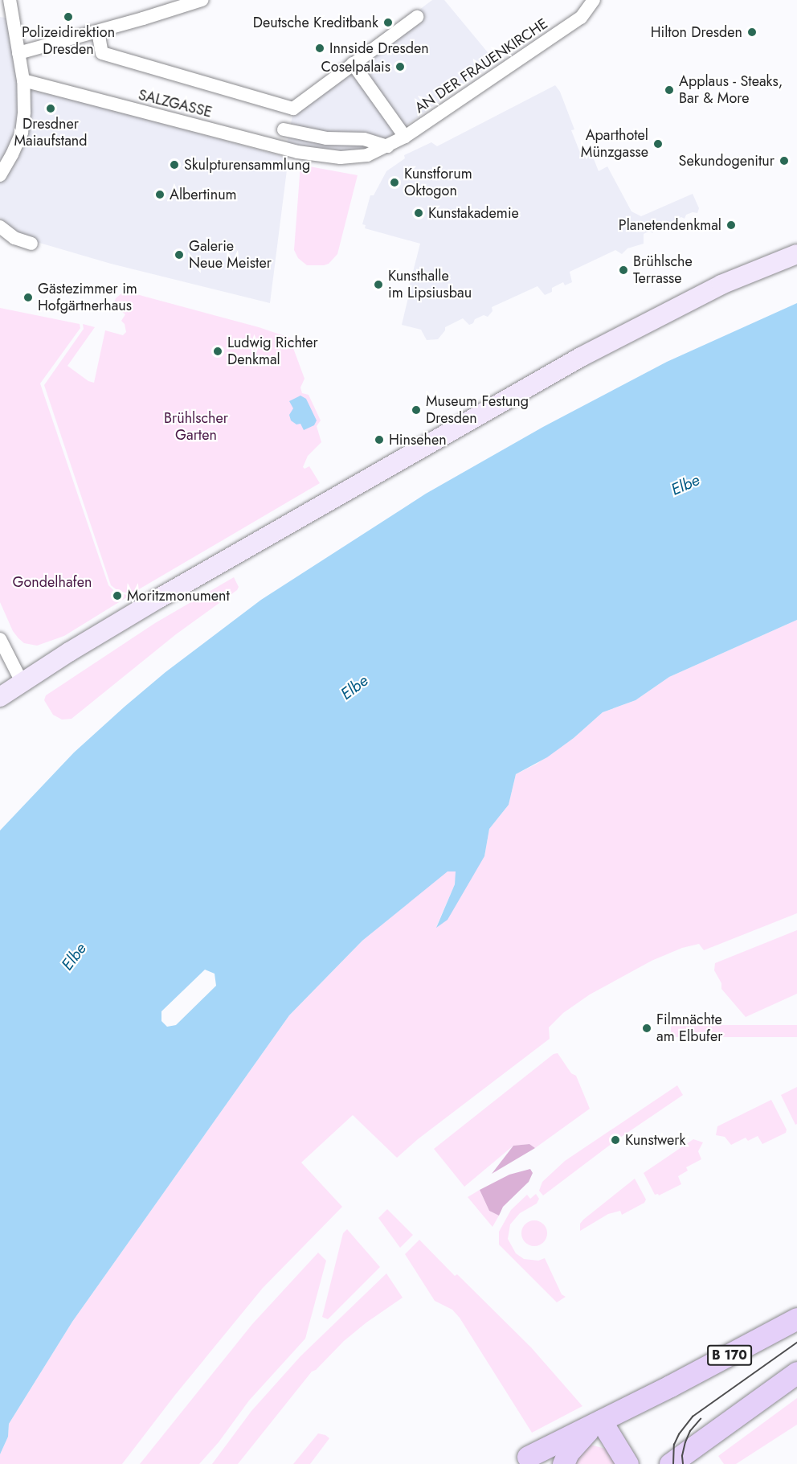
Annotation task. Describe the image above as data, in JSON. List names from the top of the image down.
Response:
{
  "streets": {
    "main road": ["B 170"],
    "street": ["AN DER FRAUENKIRCHE", "SALZGASSE"]
  },
  "crossings": [
    ["AN DER FRAUENKIRCHE", "SALZGASSE"]
  ],
  "water": ["Elbe"],
  "parks": ["Brühlscher Garten", "Gondelhafen"],
  "places": [
    "Polizeidirektion Dresden",
    "Deutsche Kreditbank",
    "Hilton Dresden",
    "Innside Dresden",
    "Coselpalais",
    "Applaus - Steaks, Bar & More",
    "Dresdner Maiaufstand",
    "Aparthotel Münzgasse",
    "Sekundogenitur",
    "Skulpturensammlung",
    "Kunstforum Oktogon",
    "Albertinum",
    "Kunstakademie",
    "Planetendenkmal",
    "Galerie Neue Meister",
    "Brühlsche Terrasse",
    "Kunsthalle im Lipsiusbau",
    "Gästezimmer im Hofgärtnerhaus",
    "Ludwig Richter Denkmal",
    "Museum Festung Dresden",
    "Hinsehen",
    "Moritzmonument",
    "Filmnächte am Elbufer",
    "Kunstwerk"
  ]
}
